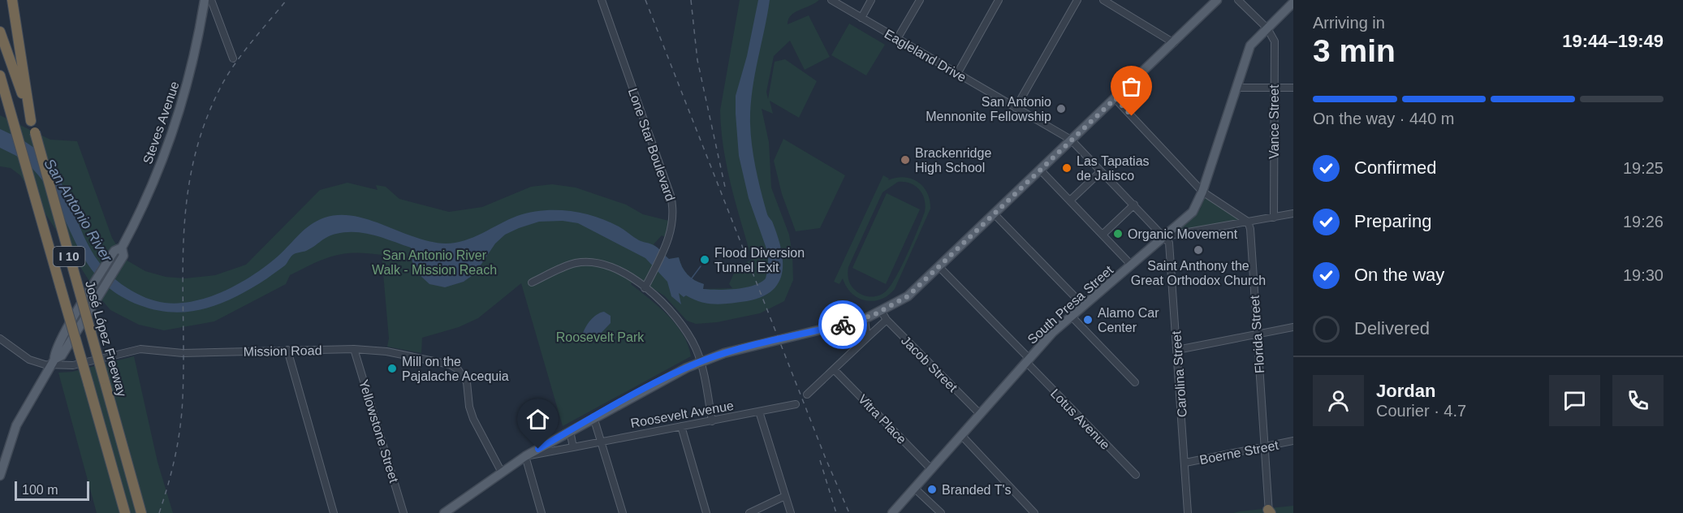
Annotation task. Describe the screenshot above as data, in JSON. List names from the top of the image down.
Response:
{
  "streets": {
    "highway": ["I 10", "José López Freeway"],
    "main road": ["Steves Avenue", "South Presa Street", "Roosevelt Avenue"],
    "street": [
      "Eagleland Drive",
      "Vance Street",
      "Lone Star Boulevard",
      "Florida Street",
      "Mission Road",
      "Jacob Street",
      "Carolina Street",
      "Vitra Place",
      "Lotus Avenue",
      "Yellowstone Street",
      "Boerne Street"
    ]
  },
  "crossings": [
    ["Eagleland Drive", "South Presa Street"],
    ["Eagleland Drive", "Carolina Street"],
    ["Eagleland Drive", "Roosevelt Avenue"],
    ["Vance Street", "South Presa Street"],
    ["Steves Avenue", "Mission Road"],
    ["South Presa Street", "Jacob Street"],
    ["South Presa Street", "Carolina Street"],
    ["South Presa Street", "Vitra Place"],
    ["South Presa Street", "Lotus Avenue"],
    ["Florida Street", "Boerne Street"],
    ["Mission Road", "Roosevelt Avenue"],
    ["Mission Road", "Yellowstone Street"],
    ["Jacob Street", "Roosevelt Avenue"],
    ["Carolina Street", "Boerne Street"],
    ["Roosevelt Avenue", "Lotus Avenue"]
  ],
  "water": ["San Antonio River"],
  "parks": ["San Antonio River Walk - Mission Reach", "Roosevelt Park"],
  "places": [
    "San Antonio Mennonite Fellowship",
    "Brackenridge High School",
    "Las Tapatias de Jalisco",
    "Organic Movement",
    "Saint Anthony the Great Orthodox Church",
    "Flood Diversion Tunnel Exit",
    "Alamo Car Center",
    "Mill on the Pajalache Acequia",
    "Branded T's"
  ],
  "scale_bar": "100 m",
  "page": {
    "heading": ["3 min", "Arriving in", "19:44–19:49"],
    "panel": ["Jordan", "Courier · 4.7"],
    "bar": "On the way · 440 m",
    "list": [
      ["Confirmed", "19:25"],
      ["Preparing", "19:26"],
      ["On the way", "19:30"],
      "Delivered"
    ],
    "scale": "100 m"
  }
}
